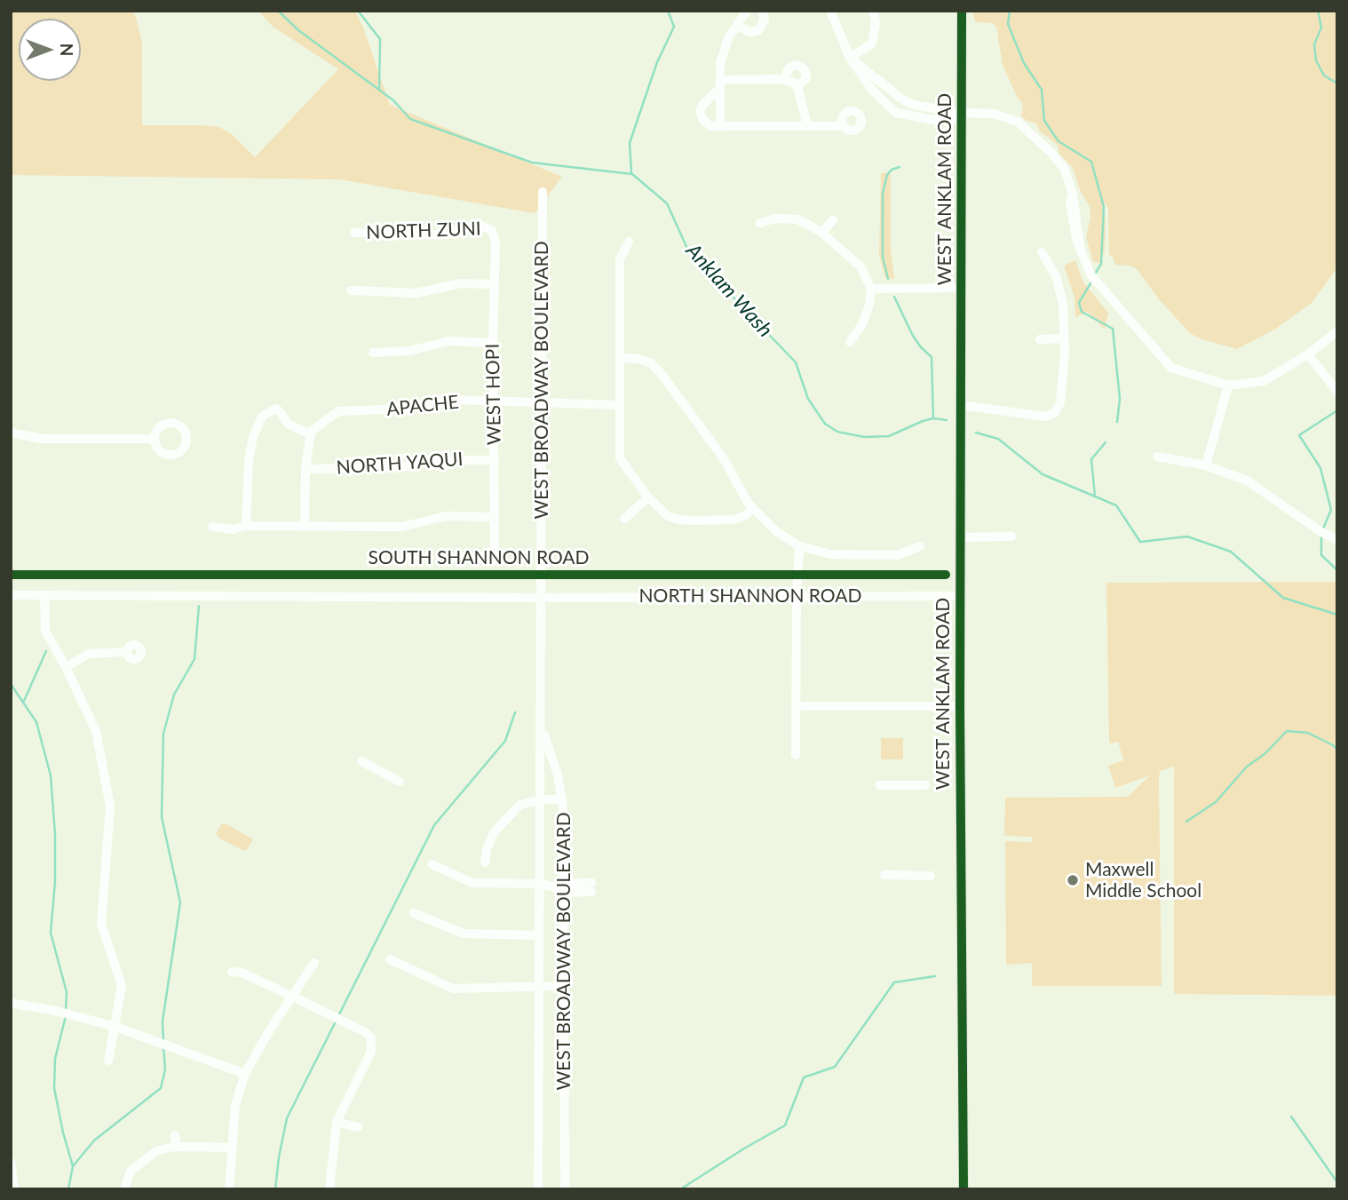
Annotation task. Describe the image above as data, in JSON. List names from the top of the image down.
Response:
{
  "streets": {
    "main road": ["WEST ANKLAM ROAD"],
    "street": [
      "NORTH ZUNI",
      "WEST BROADWAY BOULEVARD",
      "WEST HOPI",
      "APACHE",
      "NORTH YAQUI",
      "SOUTH SHANNON ROAD",
      "NORTH SHANNON ROAD"
    ]
  },
  "crossings": [
    ["WEST ANKLAM ROAD", "NORTH SHANNON ROAD"],
    ["NORTH ZUNI", "WEST HOPI"],
    ["WEST BROADWAY BOULEVARD", "APACHE"],
    ["WEST BROADWAY BOULEVARD", "SOUTH SHANNON ROAD"],
    ["WEST BROADWAY BOULEVARD", "NORTH SHANNON ROAD"],
    ["WEST HOPI", "APACHE"],
    ["WEST HOPI", "NORTH YAQUI"],
    ["SOUTH SHANNON ROAD", "NORTH SHANNON ROAD"]
  ],
  "water": ["Anklam Wash"],
  "places": ["Maxwell Middle School"],
  "north": "right"
}
